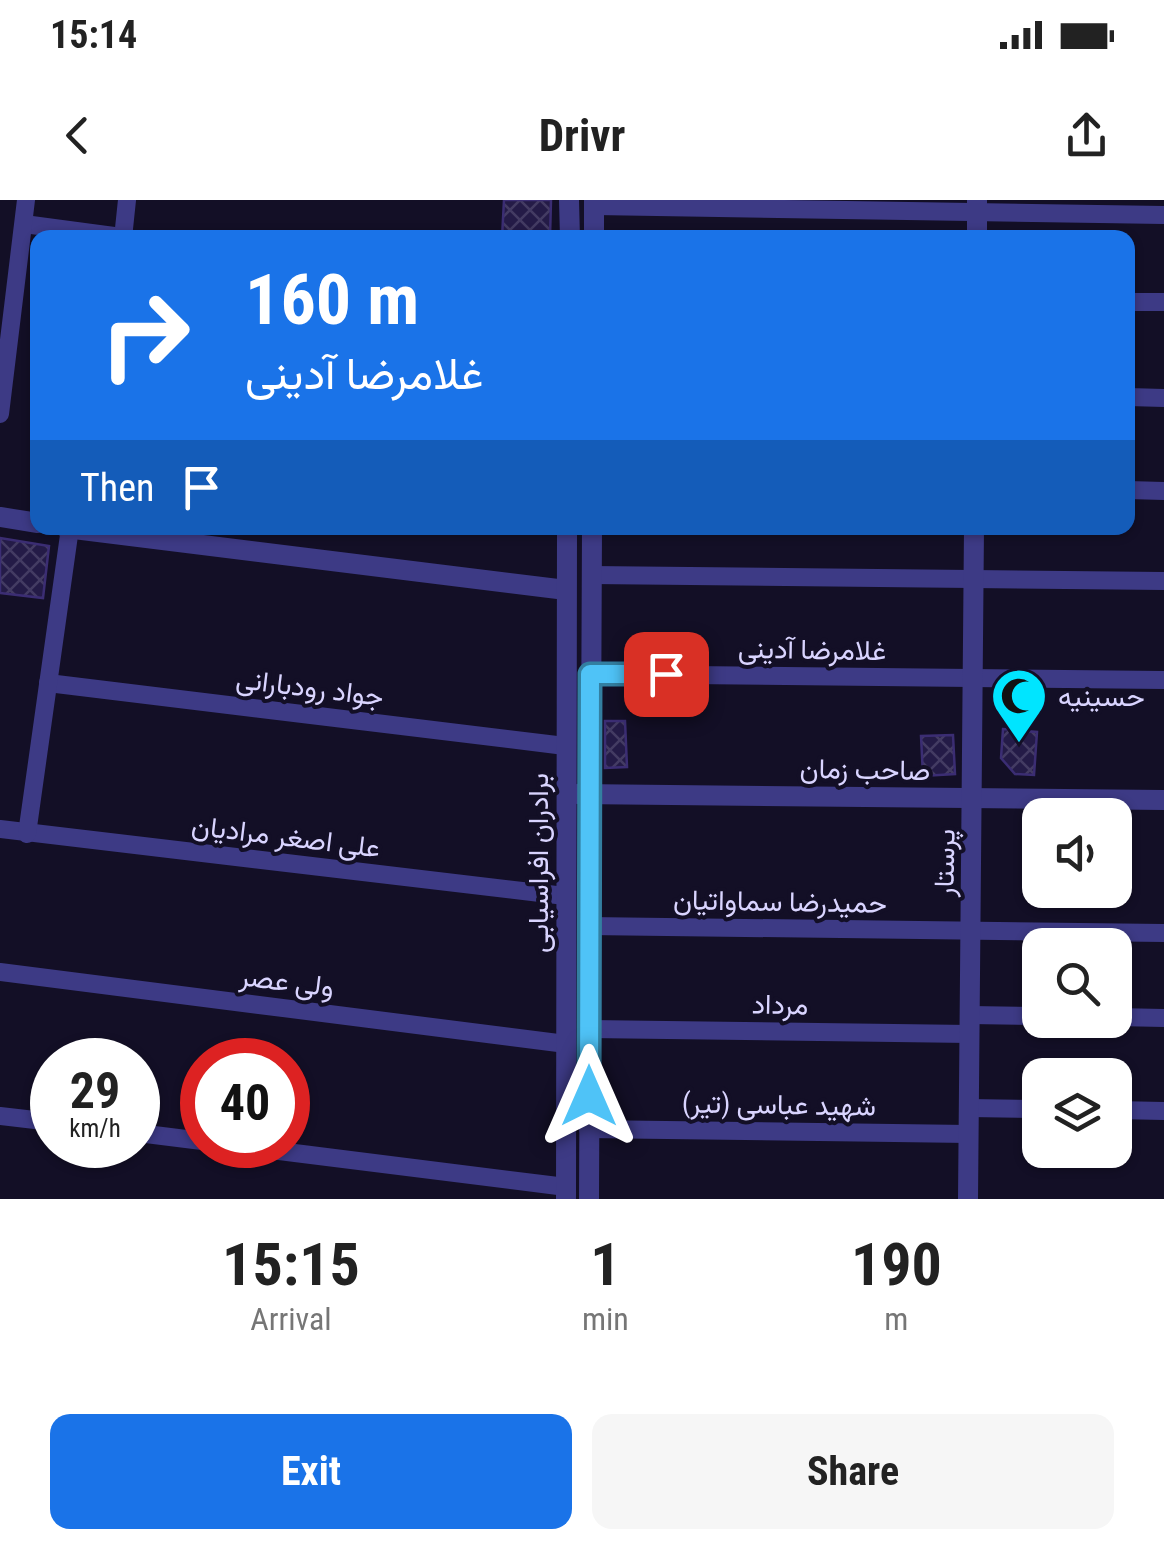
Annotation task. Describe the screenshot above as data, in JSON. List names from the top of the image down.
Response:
{
  "streets": {
    "street": [
      "غلامرضا آدینی",
      "جواد رودبارانی",
      "صاحب زمان",
      "علی اصغر مرادیان",
      "برادران افراسیابی",
      "پرستار",
      "حمیدرضا سماواتیان",
      "ولی عصر",
      "مرداد",
      "شهید عباسی (تیر)"
    ]
  },
  "crossings": [
    ["غلامرضا آدینی", "برادران افراسیابی"],
    ["غلامرضا آدینی", "پرستار"],
    ["جواد رودبارانی", "برادران افراسیابی"],
    ["صاحب زمان", "برادران افراسیابی"],
    ["صاحب زمان", "پرستار"],
    ["علی اصغر مرادیان", "برادران افراسیابی"],
    ["برادران افراسیابی", "حمیدرضا سماواتیان"],
    ["برادران افراسیابی", "ولی عصر"],
    ["برادران افراسیابی", "مرداد"],
    ["برادران افراسیابی", "شهید عباسی (تیر)"],
    ["پرستار", "حمیدرضا سماواتیان"],
    ["پرستار", "مرداد"],
    ["پرستار", "شهید عباسی (تیر)"]
  ],
  "places": {
    "mosque": ["حسینیه"]
  },
  "page": {
    "status": "15:14",
    "header": "Drivr",
    "turn": ["160 m", "غلامرضا آدینی"],
    "then": "Then",
    "speed": "29 km/h",
    "limit": "40",
    "eta": [
      "15:15",
      "Arrival",
      "1",
      "min",
      "190",
      "m"
    ],
    "buttons": ["Exit", "Share"]
  }
}
